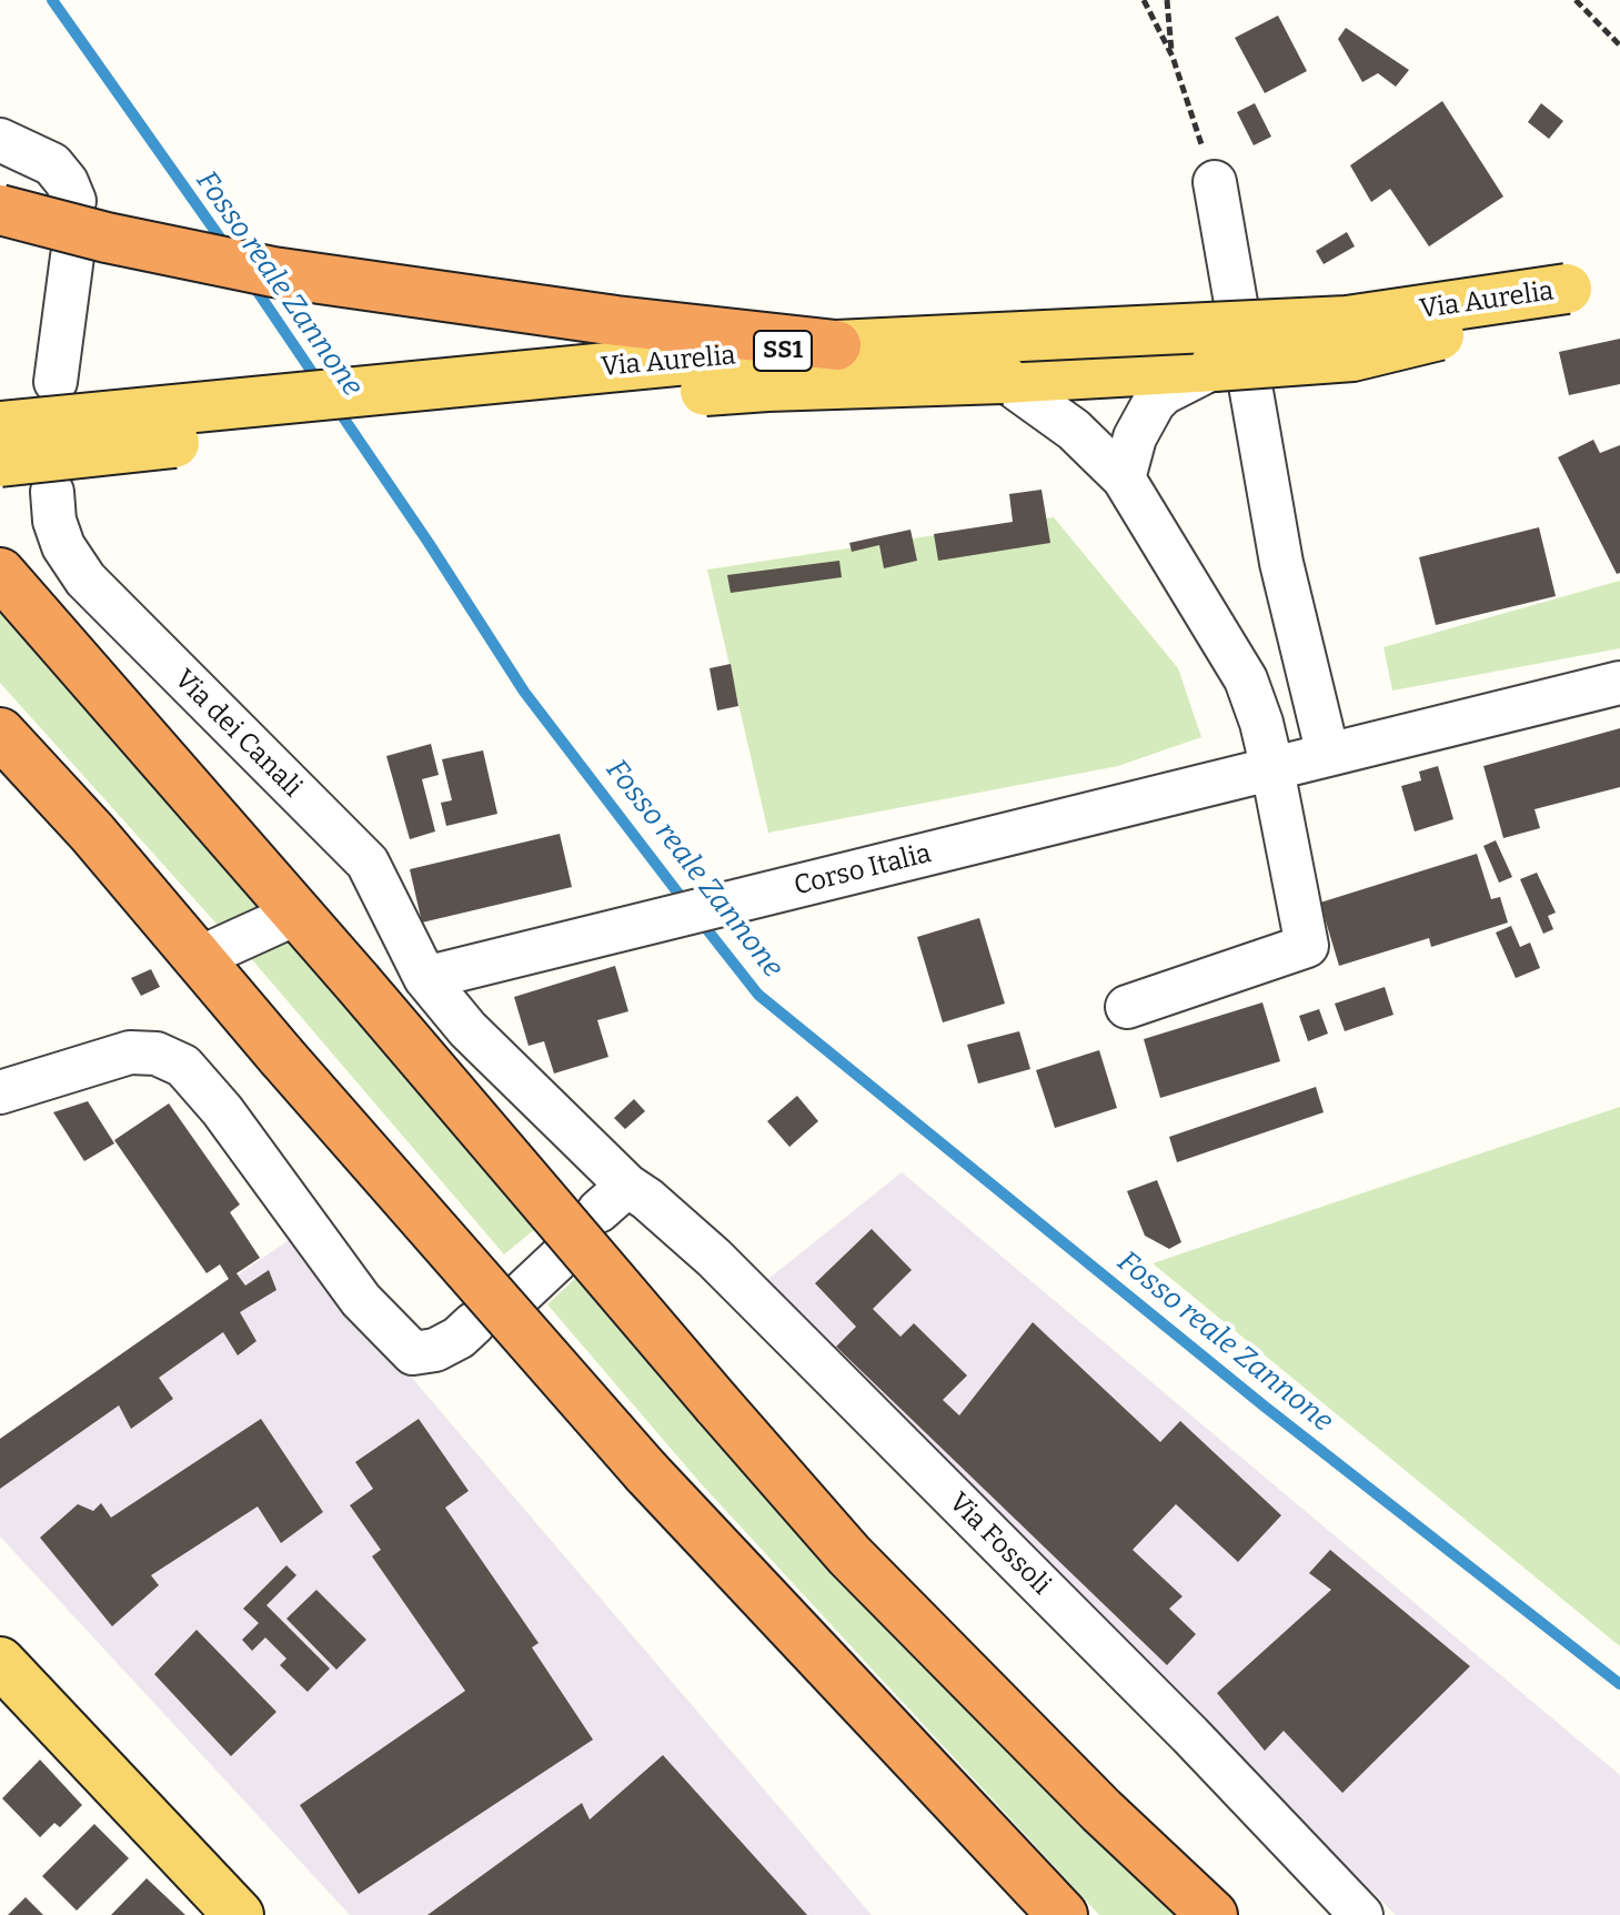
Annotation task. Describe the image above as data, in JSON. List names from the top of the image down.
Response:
{
  "streets": {
    "main road": ["Via Aurelia", "SS1"],
    "street": ["Via dei Canali", "Corso Italia", "Via Fossoli"]
  },
  "crossings": [
    ["Via Aurelia", "Via dei Canali"],
    ["Via dei Canali", "Corso Italia"]
  ],
  "water": ["Fosso reale Zannone"]
}
